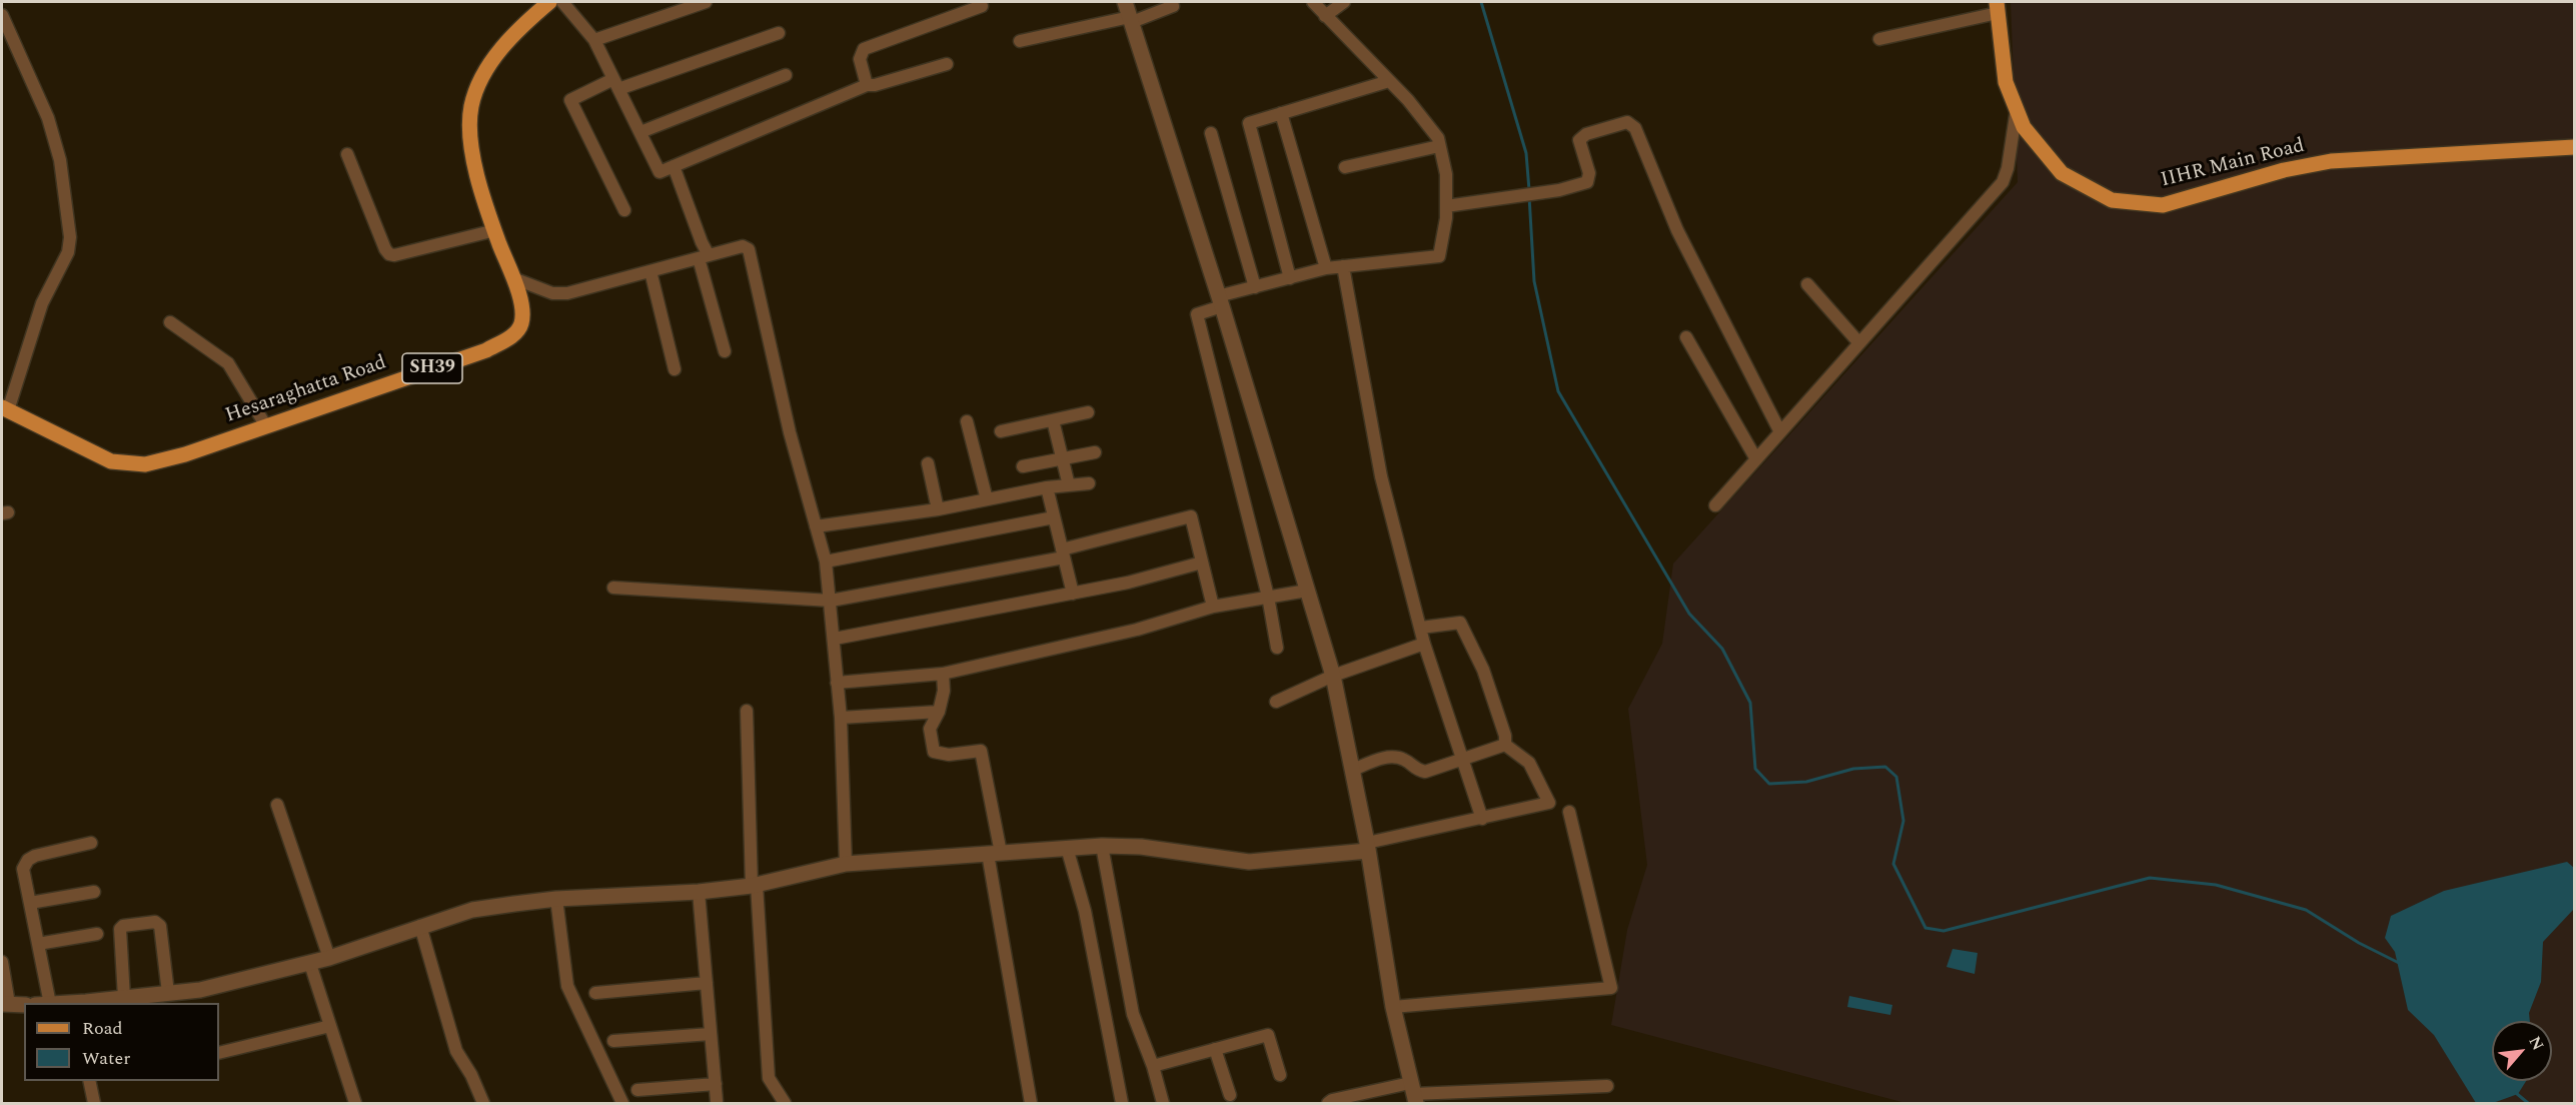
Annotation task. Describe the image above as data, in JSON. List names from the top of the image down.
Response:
{
  "streets": {
    "main road": ["IIHR Main Road", "SH39", "Hesaraghatta Road"]
  },
  "legend": ["Road", "Water"],
  "north": "top right"
}
